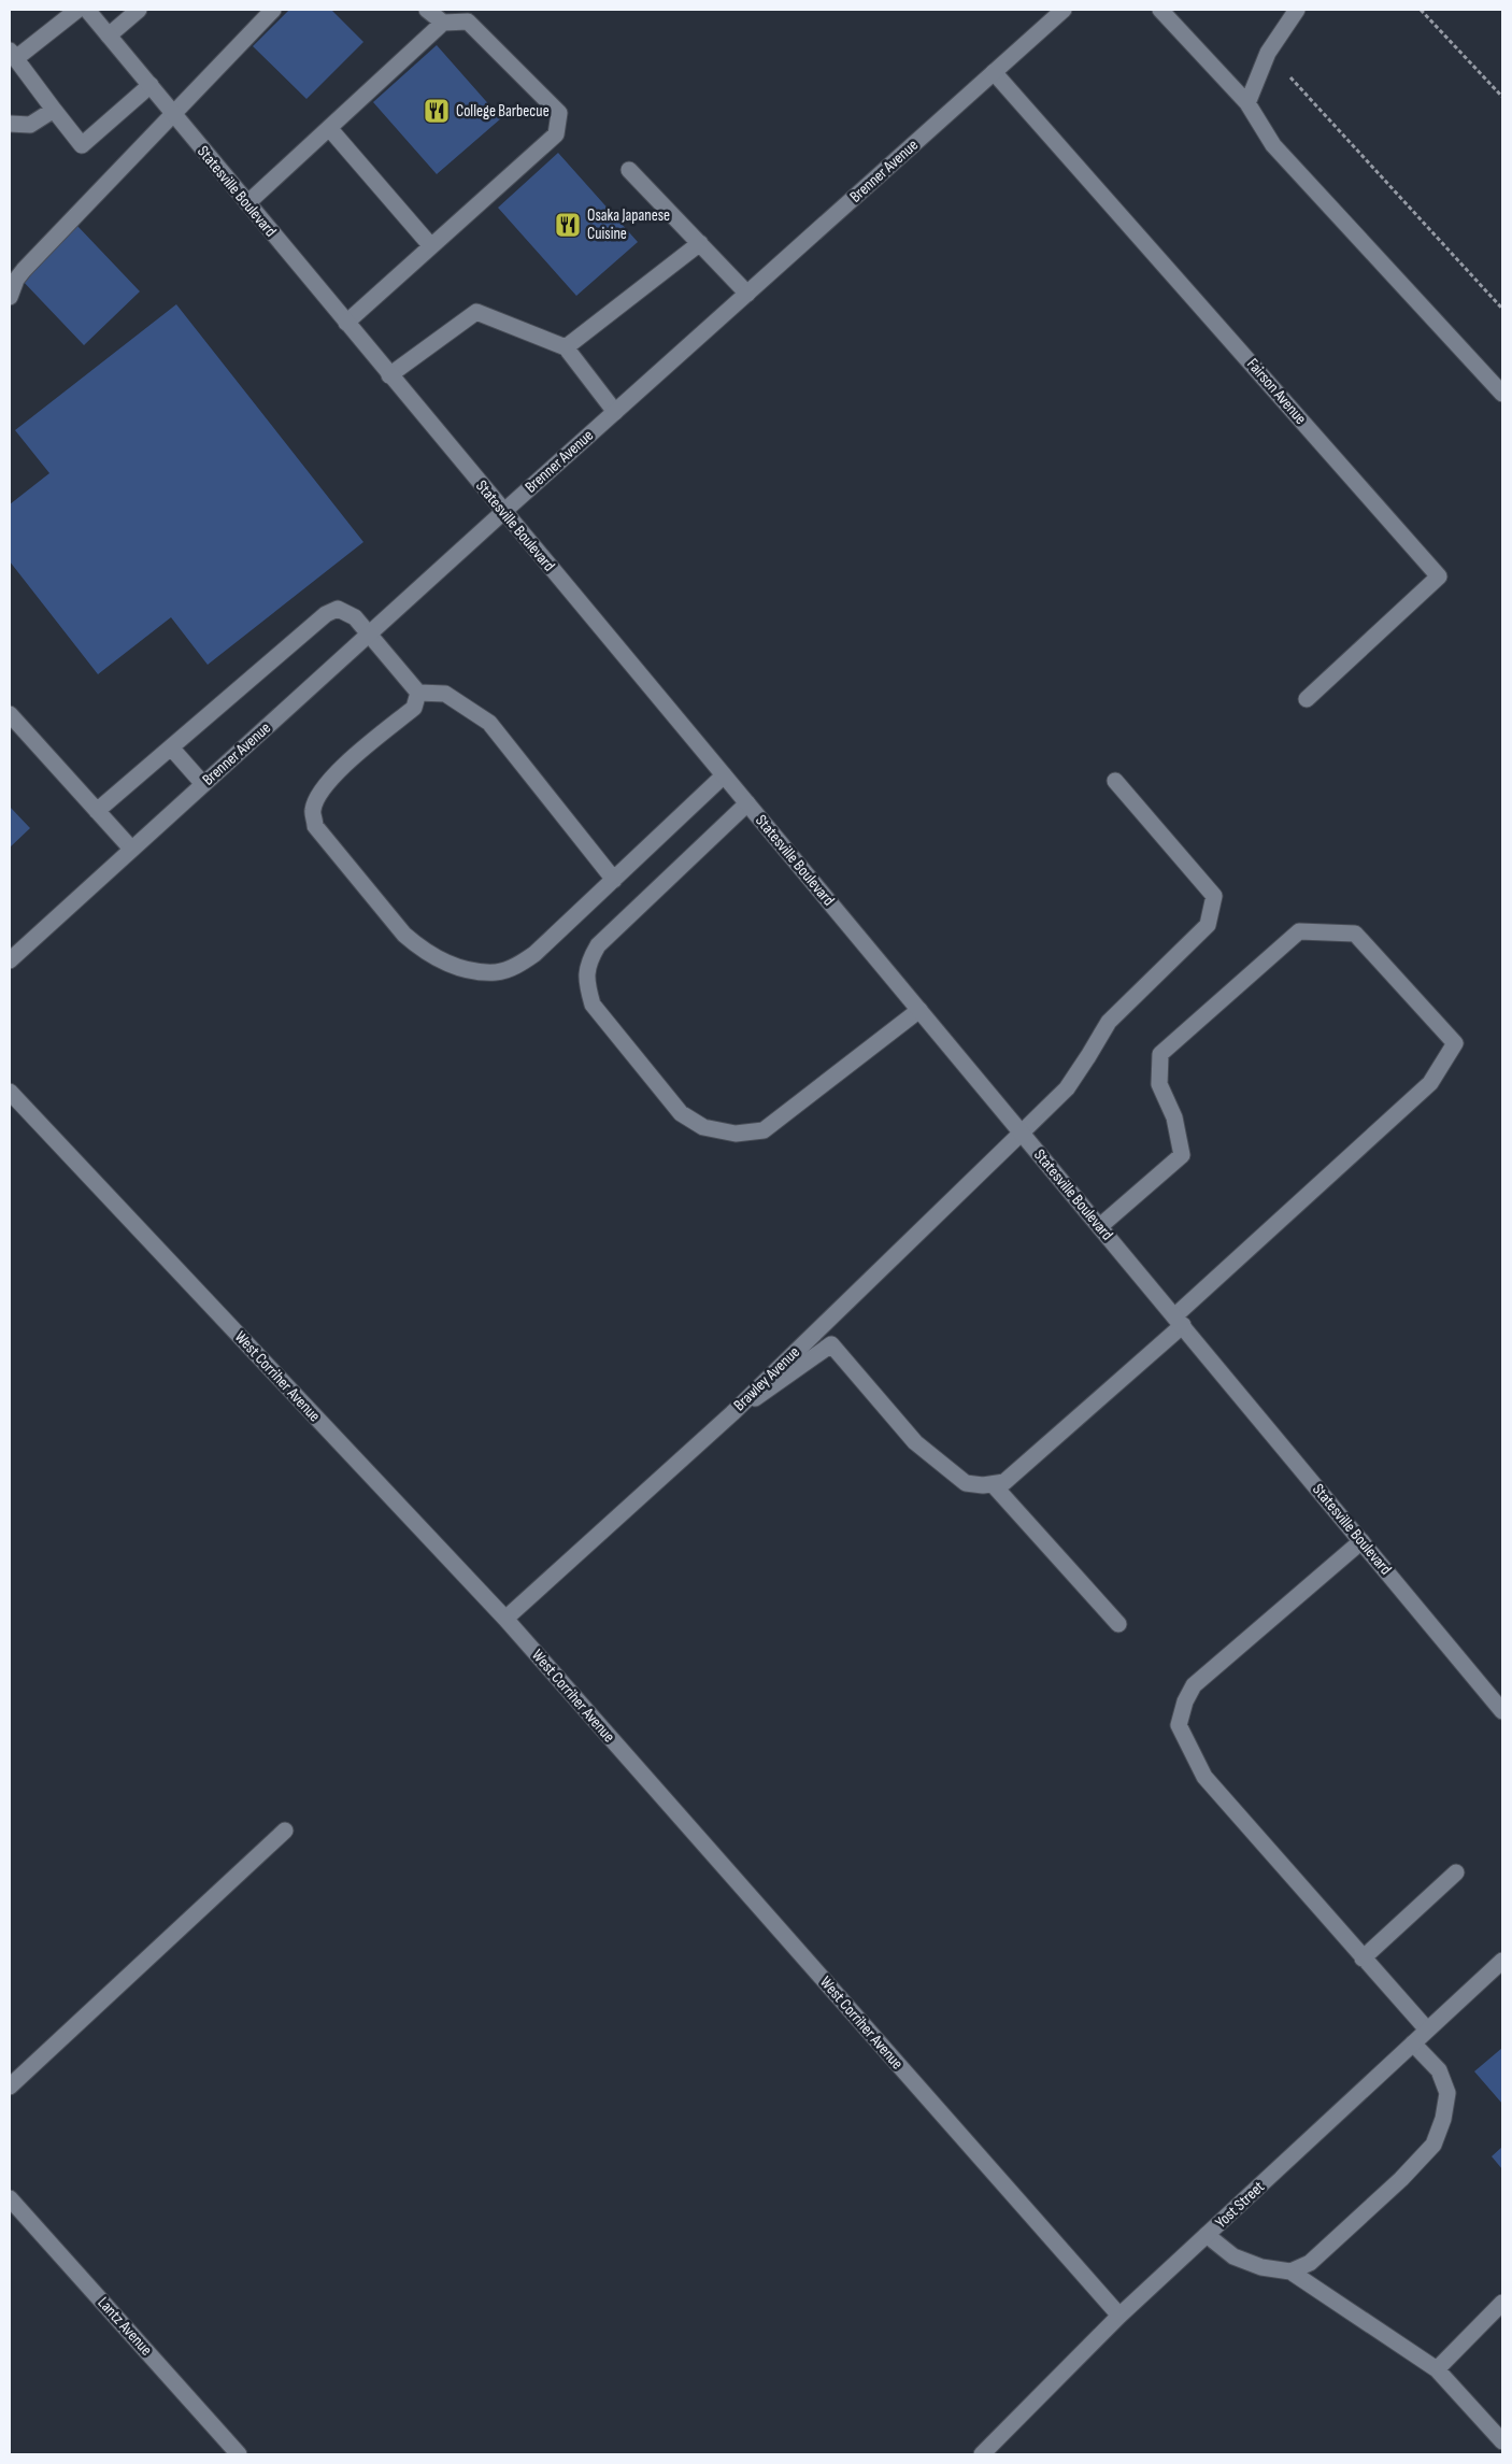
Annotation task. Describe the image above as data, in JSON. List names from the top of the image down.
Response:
{
  "streets": {
    "street": [
      "Brenner Avenue",
      "Statesville Boulevard",
      "Fairson Avenue",
      "West Corriher Avenue",
      "Brawley Avenue",
      "Yost Street",
      "Lantz Avenue"
    ]
  },
  "crossings": [
    ["Brenner Avenue", "Statesville Boulevard"],
    ["Brenner Avenue", "Fairson Avenue"],
    ["Statesville Boulevard", "Brawley Avenue"],
    ["West Corriher Avenue", "Brawley Avenue"],
    ["West Corriher Avenue", "Yost Street"]
  ],
  "places": {
    "restaurant": ["College Barbecue", "Osaka Japanese Cuisine"]
  }
}
